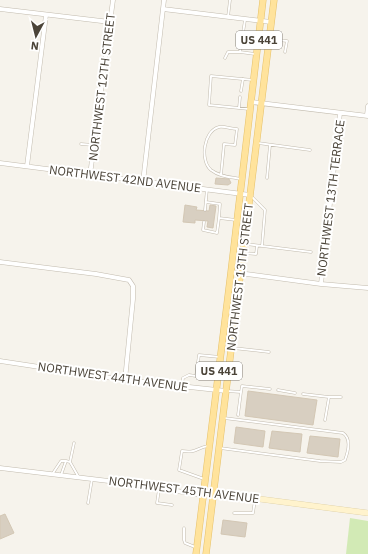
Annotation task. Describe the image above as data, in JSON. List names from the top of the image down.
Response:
{
  "streets": {
    "main road": ["US 441", "NORTHWEST 13TH STREET"],
    "street": [
      "NORTHWEST 12TH STREET",
      "NORTHWEST 42ND AVENUE",
      "NORTHWEST 13TH TERRACE",
      "NORTHWEST 44TH AVENUE",
      "NORTHWEST 45TH AVENUE"
    ]
  },
  "crossings": [
    ["NORTHWEST 12TH STREET", "NORTHWEST 42ND AVENUE"],
    ["NORTHWEST 42ND AVENUE", "NORTHWEST 13TH STREET"],
    ["NORTHWEST 13TH STREET", "NORTHWEST 44TH AVENUE"],
    ["NORTHWEST 13TH STREET", "NORTHWEST 45TH AVENUE"]
  ],
  "north": "bottom"
}
